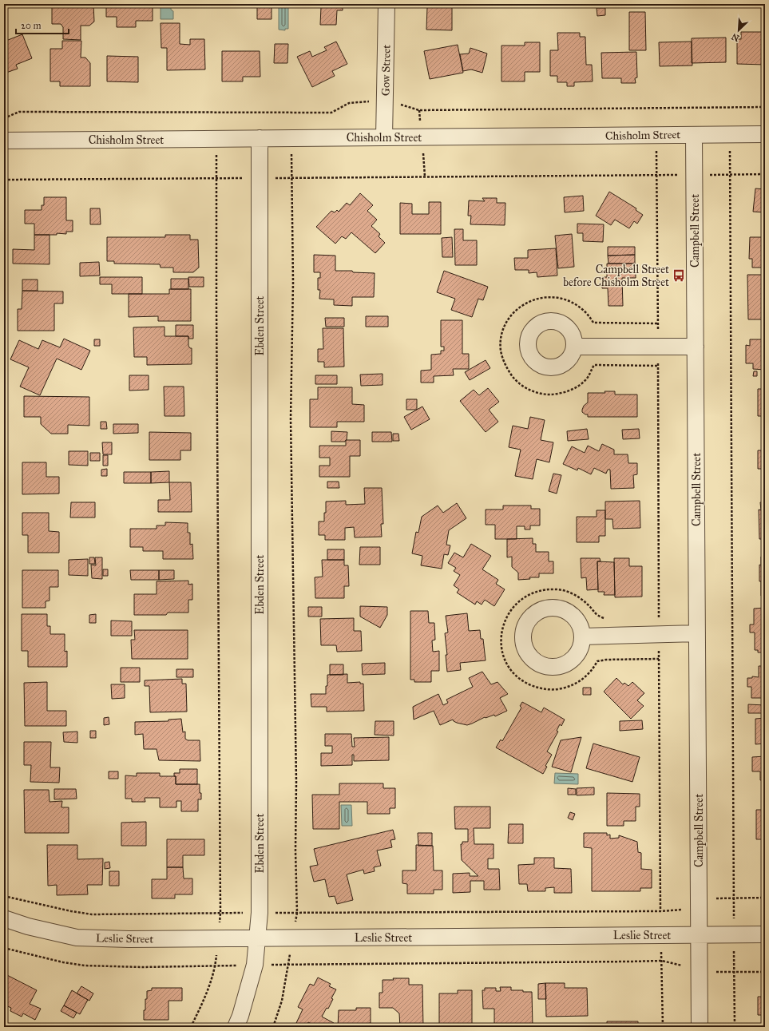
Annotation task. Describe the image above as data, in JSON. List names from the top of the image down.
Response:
{
  "streets": {
    "street": [
      "Gow Street",
      "Chisholm Street",
      "Campbell Street",
      "Ebden Street",
      "Leslie Street"
    ]
  },
  "crossings": [
    ["Gow Street", "Chisholm Street"],
    ["Chisholm Street", "Campbell Street"],
    ["Chisholm Street", "Ebden Street"],
    ["Campbell Street", "Leslie Street"],
    ["Ebden Street", "Leslie Street"]
  ],
  "places": {
    "bus stop": ["Campbell Street before Chisholm Street"]
  },
  "scale_bar": "20 m",
  "north": "bottom left"
}
